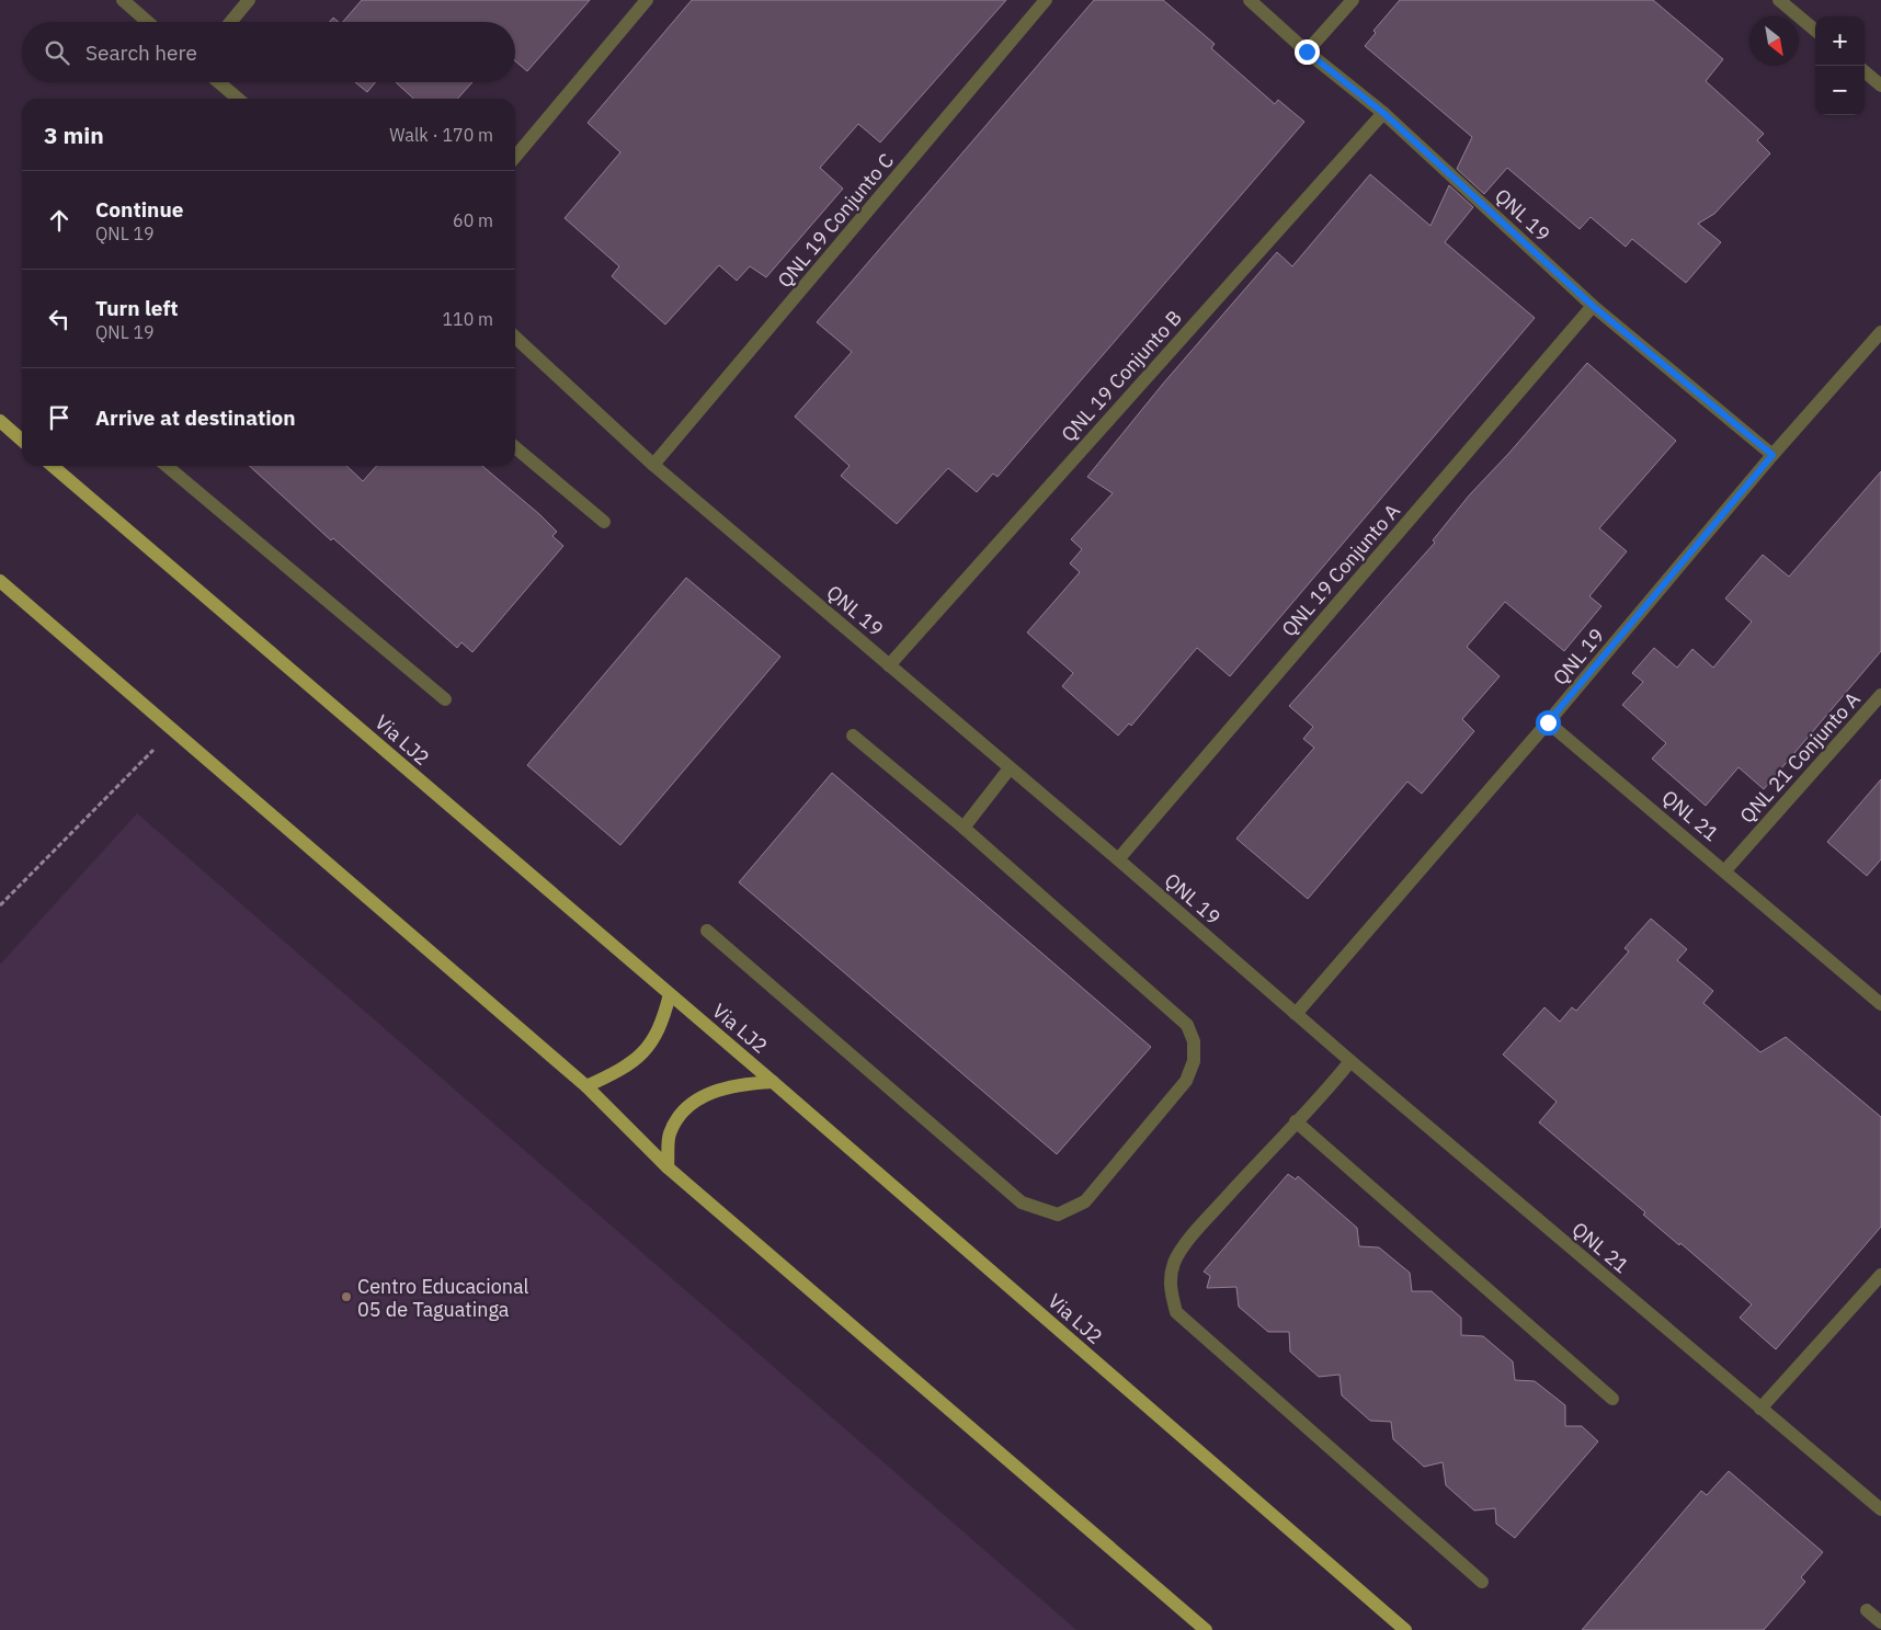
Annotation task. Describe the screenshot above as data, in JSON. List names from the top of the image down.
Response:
{
  "streets": {
    "main road": ["Via LJ2"],
    "street": [
      "QNL 19",
      "QNL 19 Conjunto C",
      "QNL 19 Conjunto B",
      "QNL 19 Conjunto A",
      "QNL 21 Conjunto A",
      "QNL 21"
    ]
  },
  "crossings": [
    ["QNL 19", "QNL 19 Conjunto C"],
    ["QNL 19", "QNL 19 Conjunto B"],
    ["QNL 19", "QNL 19 Conjunto A"],
    ["QNL 19", "QNL 21"],
    ["QNL 21 Conjunto A", "QNL 21"]
  ],
  "places": ["Centro Educacional 05 de Taguatinga"],
  "north": "bottom right",
  "page": {
    "map_buttons": ["+", "−"],
    "search": "Search here",
    "heading": ["3 min", "Walk · 170 m"],
    "list": [
      ["Continue", "QNL 19", "60 m"],
      ["Turn left", "QNL 19", "110 m"],
      "Arrive at destination"
    ]
  }
}
